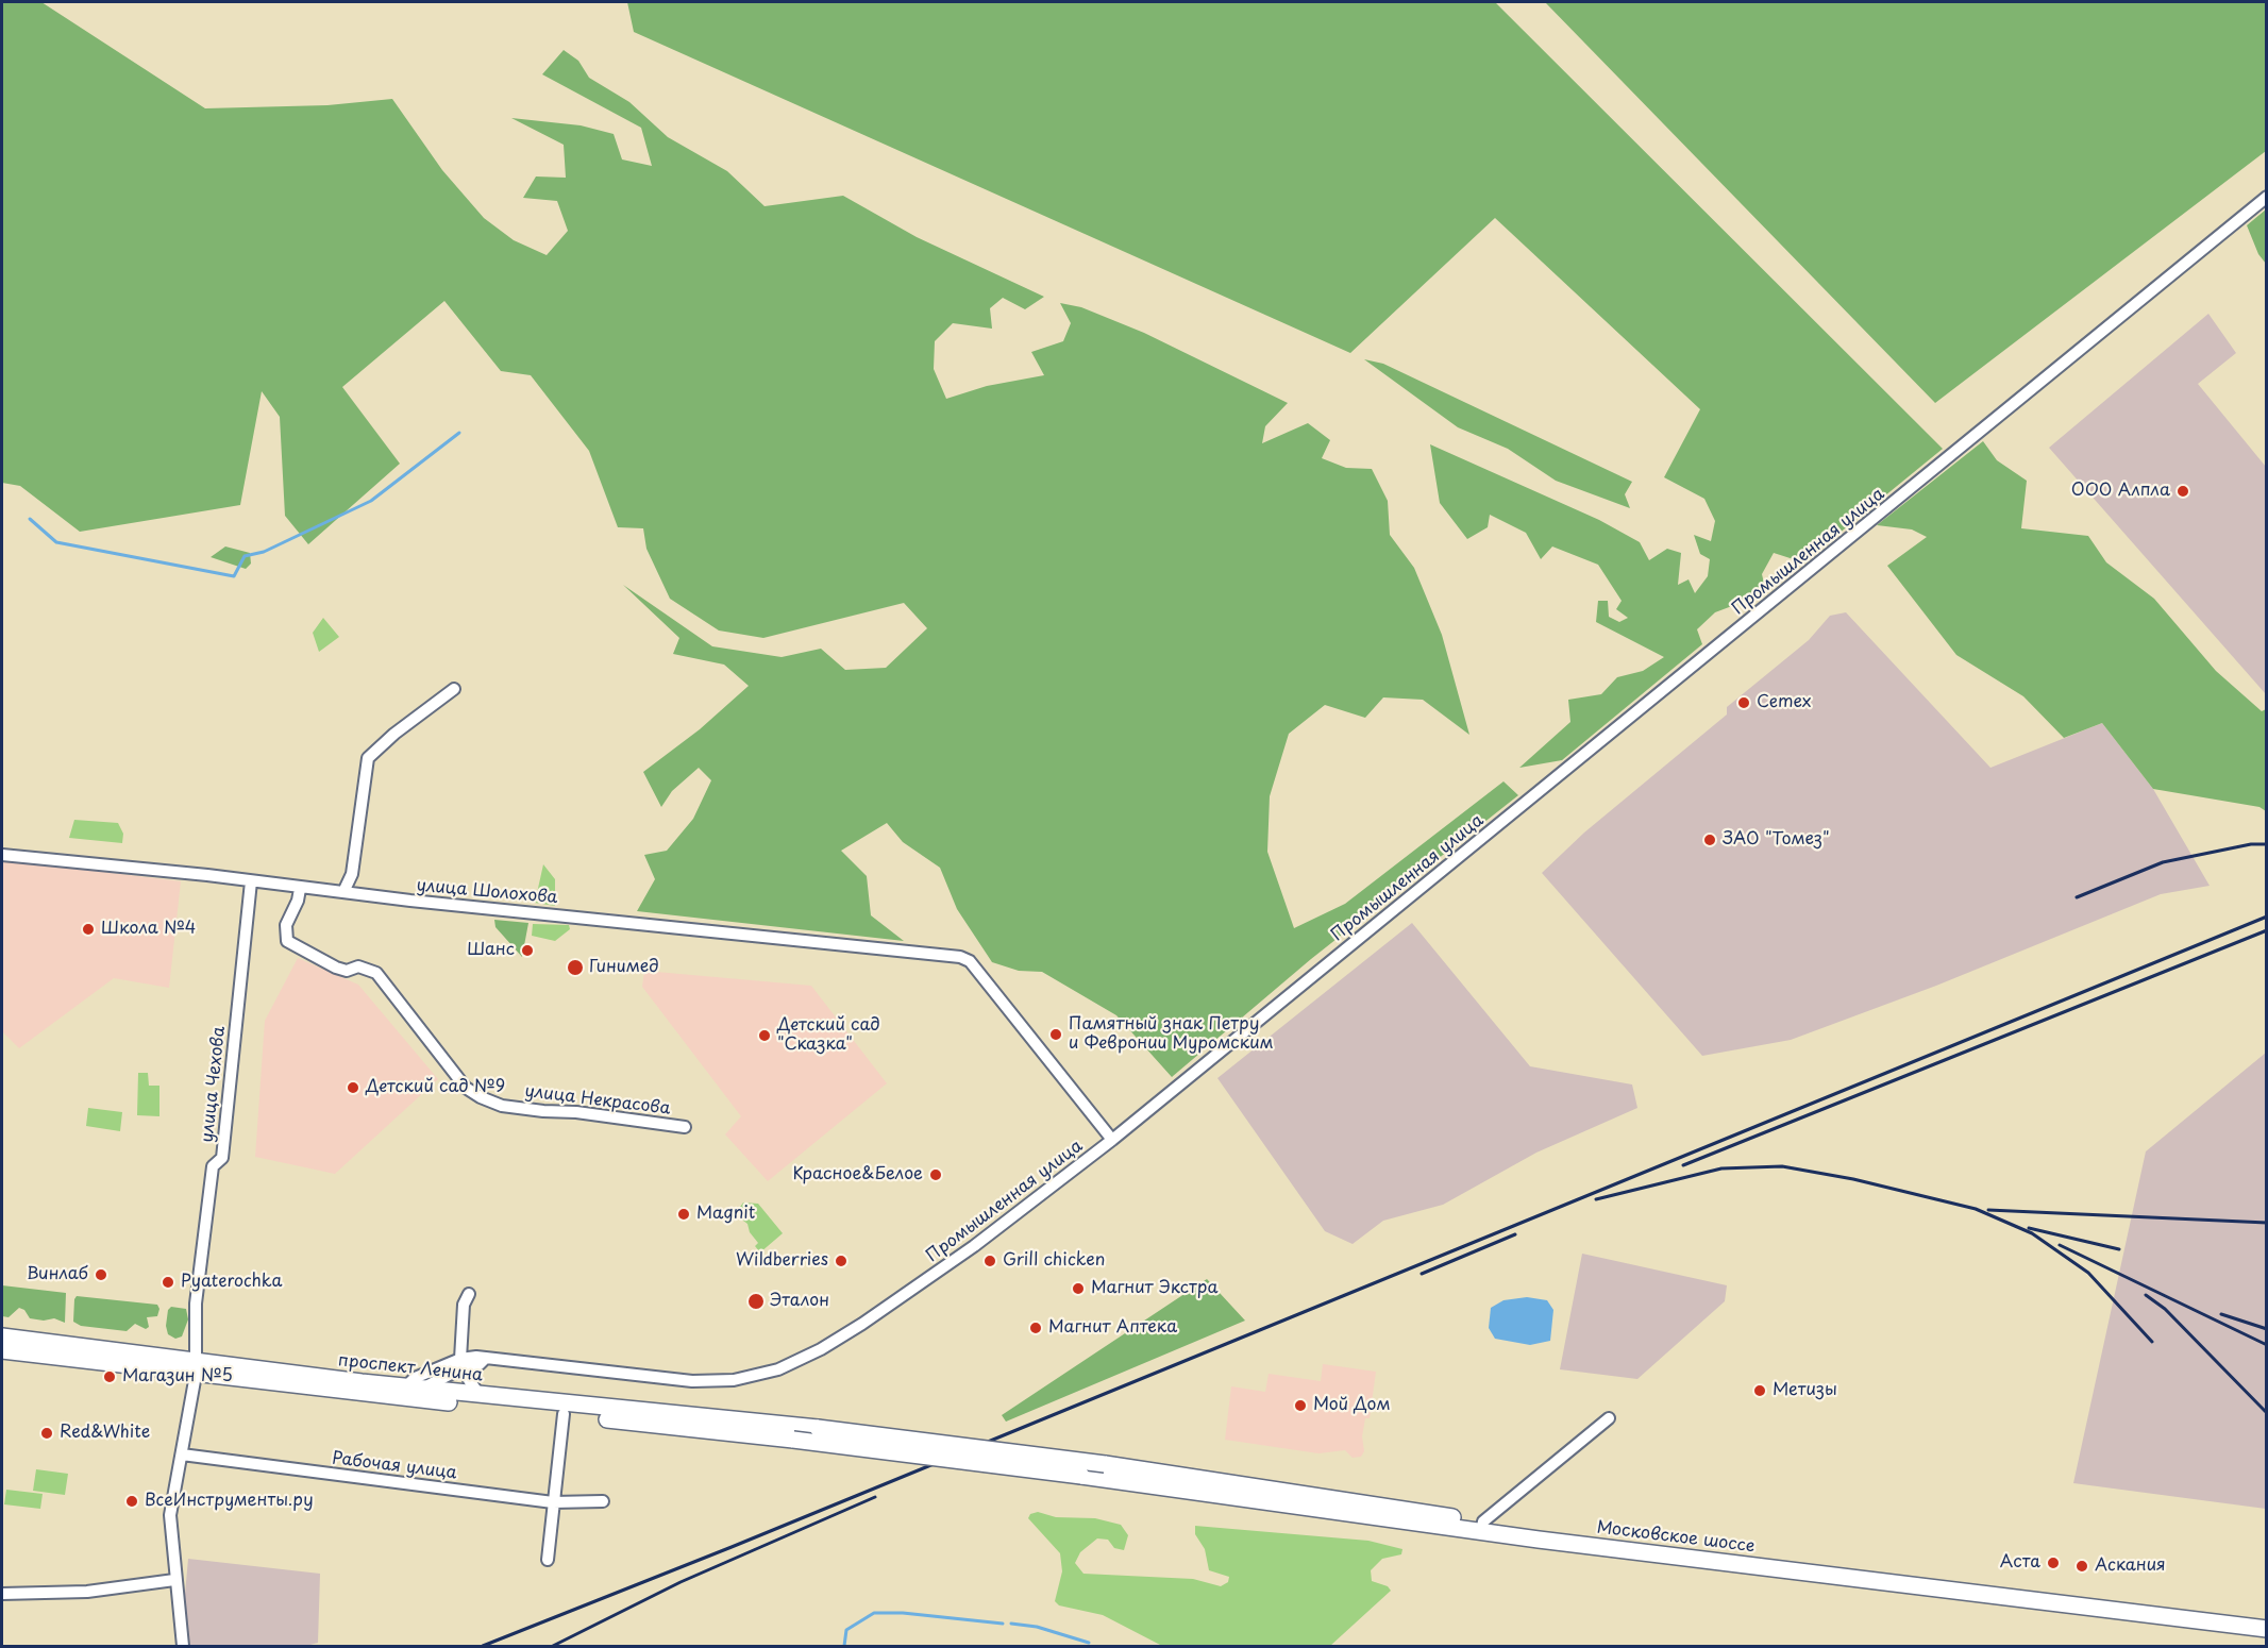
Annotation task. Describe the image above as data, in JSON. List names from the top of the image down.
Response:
{
  "streets": {
    "main road": ["проспект Ленина", "Московское шоссе"],
    "street": [
      "Промышленная улица",
      "улица Шолохова",
      "улица Чехова",
      "улица Некрасова",
      "Рабочая улица"
    ]
  },
  "crossings": [
    ["Промышленная улица", "улица Шолохова"],
    ["Промышленная улица", "проспект Ленина"],
    ["улица Шолохова", "улица Чехова"],
    ["улица Шолохова", "улица Некрасова"],
    ["улица Чехова", "проспект Ленина"],
    ["улица Чехова", "Рабочая улица"],
    ["проспект Ленина", "Московское шоссе"]
  ],
  "places": [
    "ООО Алпла",
    "Cemex",
    "ЗАО \"Томез\"",
    "Школа №4",
    "Шанс",
    "Гинимед",
    "Памятный знак Петру и Февронии Муромским",
    "Детский сад \"Сказка\"",
    "Детский сад №9",
    "Красное&Белое",
    "Magnit",
    "Wildberries",
    "Grill chicken",
    "Винлаб",
    "Pyaterochka",
    "Магнит Экстра",
    "Эталон",
    "Магнит Аптека",
    "Магазин №5",
    "Метизы",
    "Мой Дом",
    "Red&White",
    "ВсеИнструменты.ру",
    "Аста",
    "Аскания"
  ]
}
